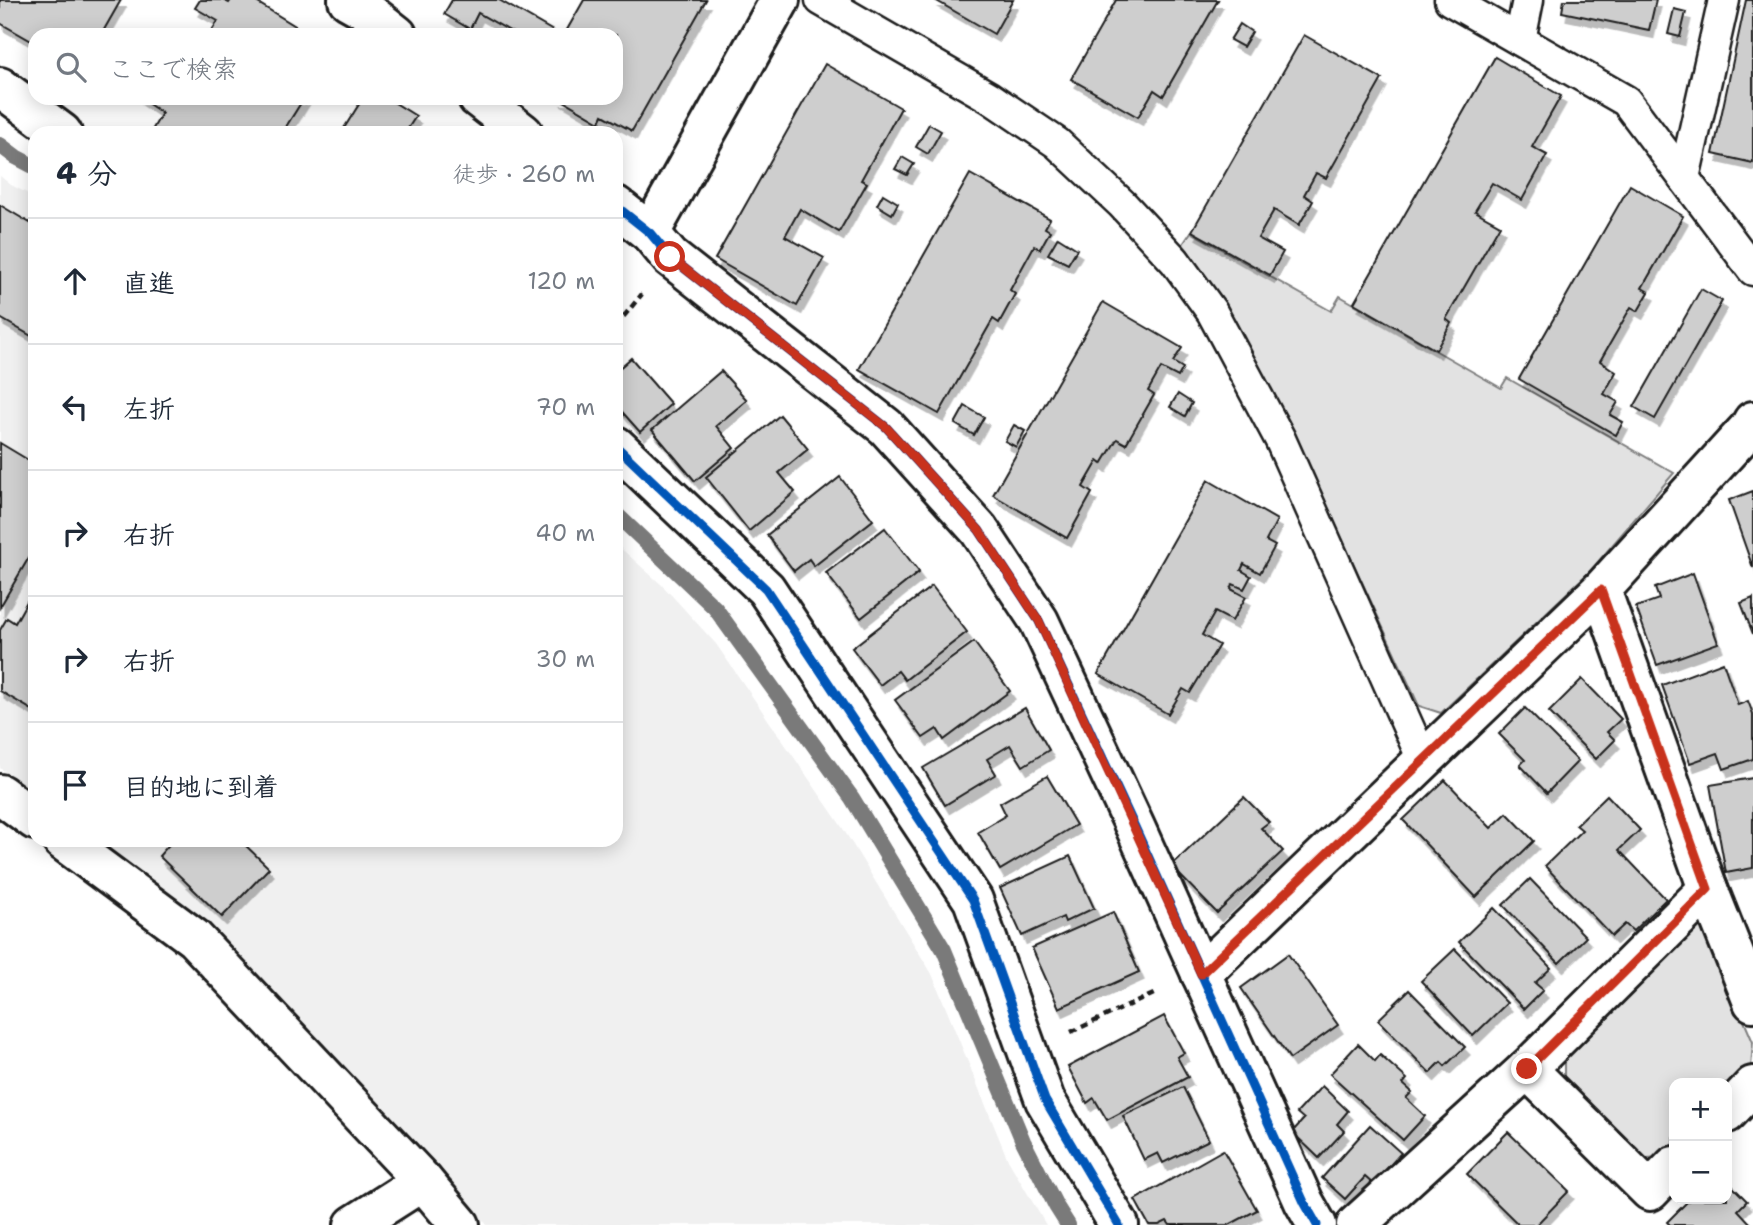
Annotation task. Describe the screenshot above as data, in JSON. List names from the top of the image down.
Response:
{
  "page": {
    "search": "ここで検索",
    "heading": ["4 分", "徒歩 · 260 m"],
    "list": [
      ["直進", "120 m"],
      ["左折", "70 m"],
      ["右折", "40 m"],
      ["右折", "30 m"],
      "目的地に到着"
    ],
    "map_buttons": ["+", "−"]
  }
}
